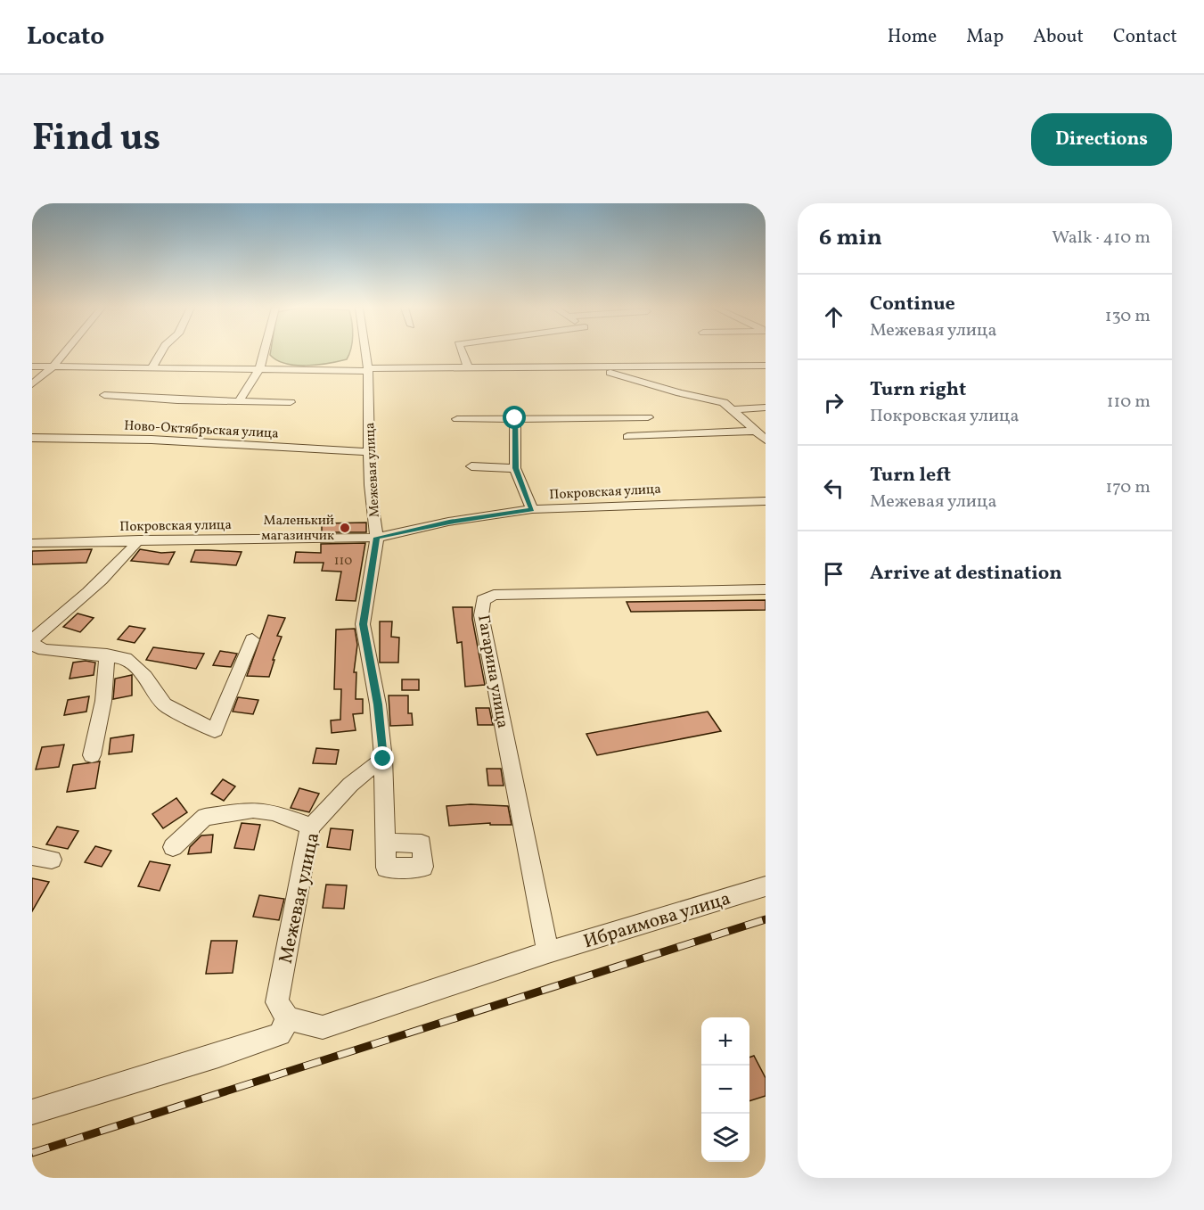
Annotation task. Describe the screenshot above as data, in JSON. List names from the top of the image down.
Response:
{
  "streets": {
    "street": [
      "Ново-Октябрьская улица",
      "Межевая улица",
      "Покровская улица",
      "Гагарина улица",
      "Ибраимова улица"
    ]
  },
  "crossings": [
    ["Ново-Октябрьская улица", "Межевая улица"],
    ["Межевая улица", "Покровская улица"],
    ["Межевая улица", "Ибраимова улица"],
    ["Гагарина улица", "Ибраимова улица"]
  ],
  "places": ["Маленький магазинчик"],
  "house_numbers": ["110"],
  "page": {
    "header": "Locato",
    "nav": [
      "Home",
      "Map",
      "About",
      "Contact"
    ],
    "title": "Find us",
    "buttons": "Directions",
    "heading": ["6 min", "Walk · 410 m"],
    "list": [
      ["Continue", "Межевая улица", "130 m"],
      ["Turn right", "Покровская улица", "110 m"],
      ["Turn left", "Межевая улица", "170 m"],
      "Arrive at destination"
    ],
    "map_buttons": ["+", "−"]
  }
}
